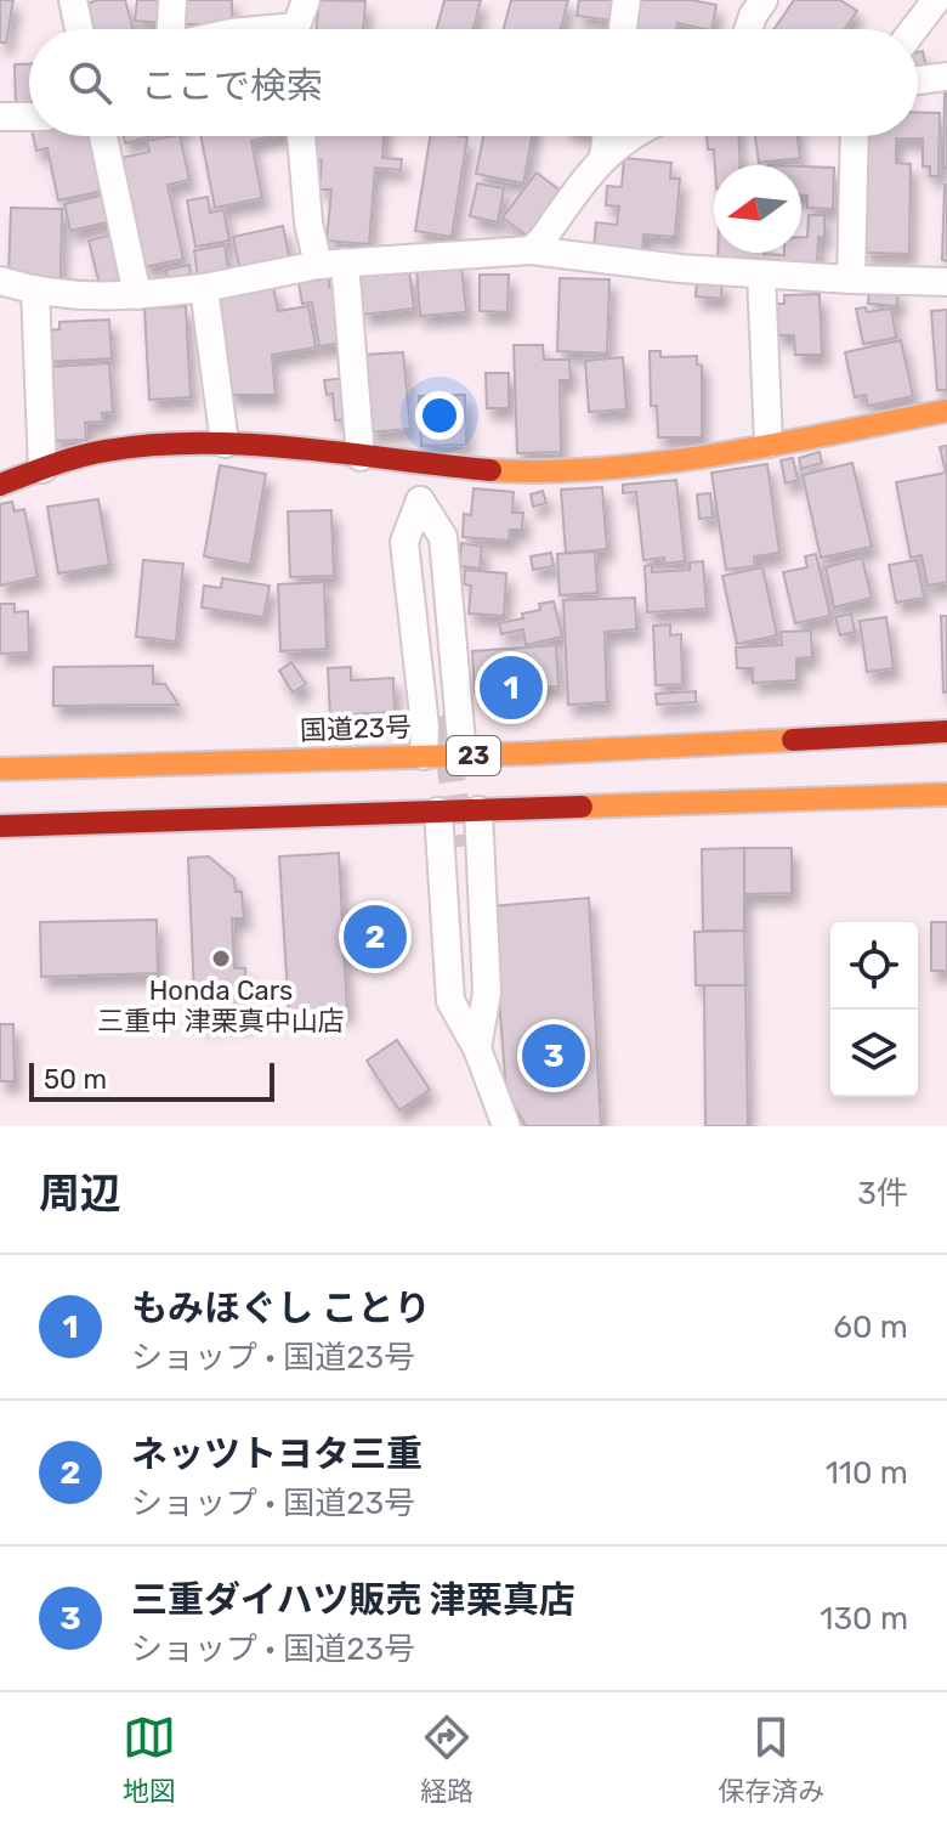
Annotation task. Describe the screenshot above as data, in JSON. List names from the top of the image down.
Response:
{
  "streets": {
    "main road": ["国道23号", "23"]
  },
  "places": ["Honda Cars 三重中 津栗真中山店"],
  "scale_bar": "50 m",
  "north": "left",
  "page": {
    "search": "ここで検索",
    "pins": ["1", "2", "3"],
    "scale": "50 m",
    "heading": ["周辺", "3件"],
    "list": [
      {
        "mark": "1",
        "name": "もみほぐし ことり",
        "note": "ショップ · 国道23号",
        "value": "60 m"
      },
      {
        "mark": "2",
        "name": "ネッツトヨタ三重",
        "note": "ショップ · 国道23号",
        "value": "110 m"
      },
      {
        "mark": "3",
        "name": "三重ダイハツ販売 津栗真店",
        "note": "ショップ · 国道23号",
        "value": "130 m"
      }
    ],
    "nav": ["地図", "経路", "保存済み"]
  }
}
